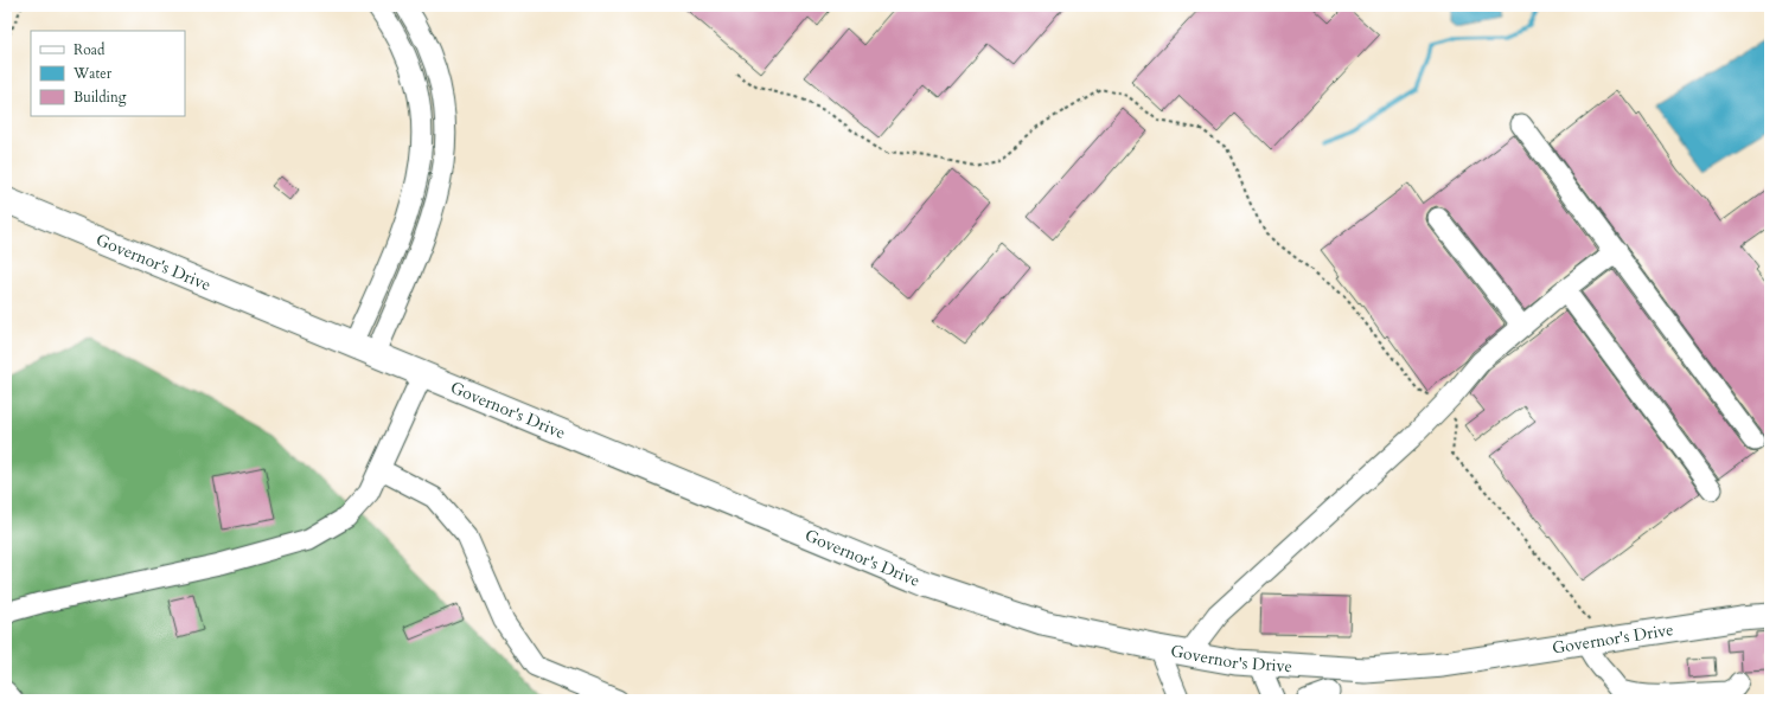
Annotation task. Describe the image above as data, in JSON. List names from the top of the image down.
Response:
{
  "streets": {
    "main road": ["Governor's Drive"]
  },
  "legend": ["Road", "Water", "Building"]
}
